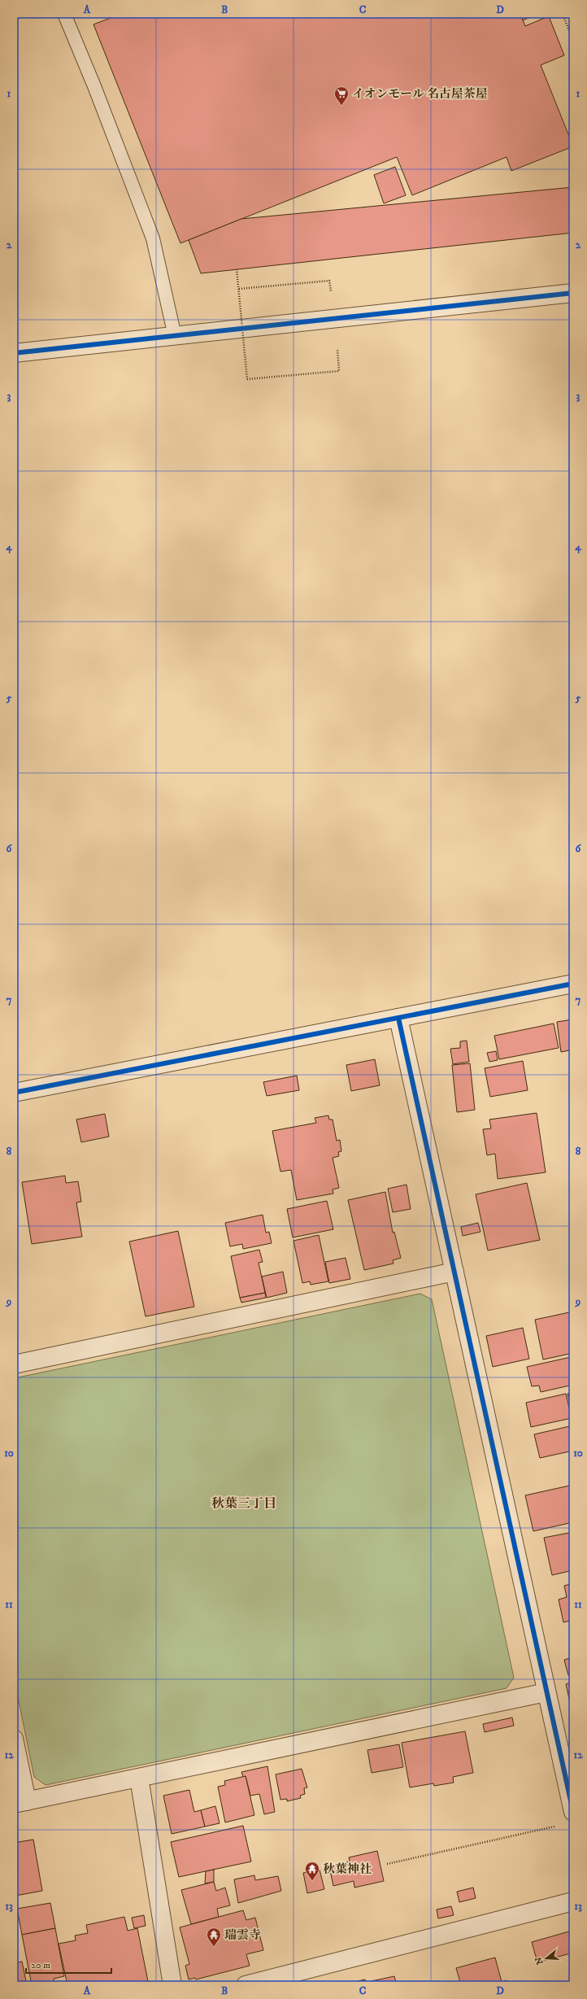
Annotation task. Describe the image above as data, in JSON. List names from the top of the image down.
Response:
{
  "districts": ["秋葉三丁目"],
  "places": {
    "supermarket": ["イオンモール 名古屋茶屋"],
    "temple": ["秋葉神社", "瑞雲寺"]
  },
  "scale_bar": "20 m",
  "north": "left",
  "grid": {
    "columns": [
      "A",
      "B",
      "C",
      "D"
    ],
    "rows": [
      "1",
      "2",
      "3",
      "4",
      "5",
      "6",
      "7",
      "8",
      "9",
      "10",
      "11",
      "12",
      "13"
    ]
  }
}
